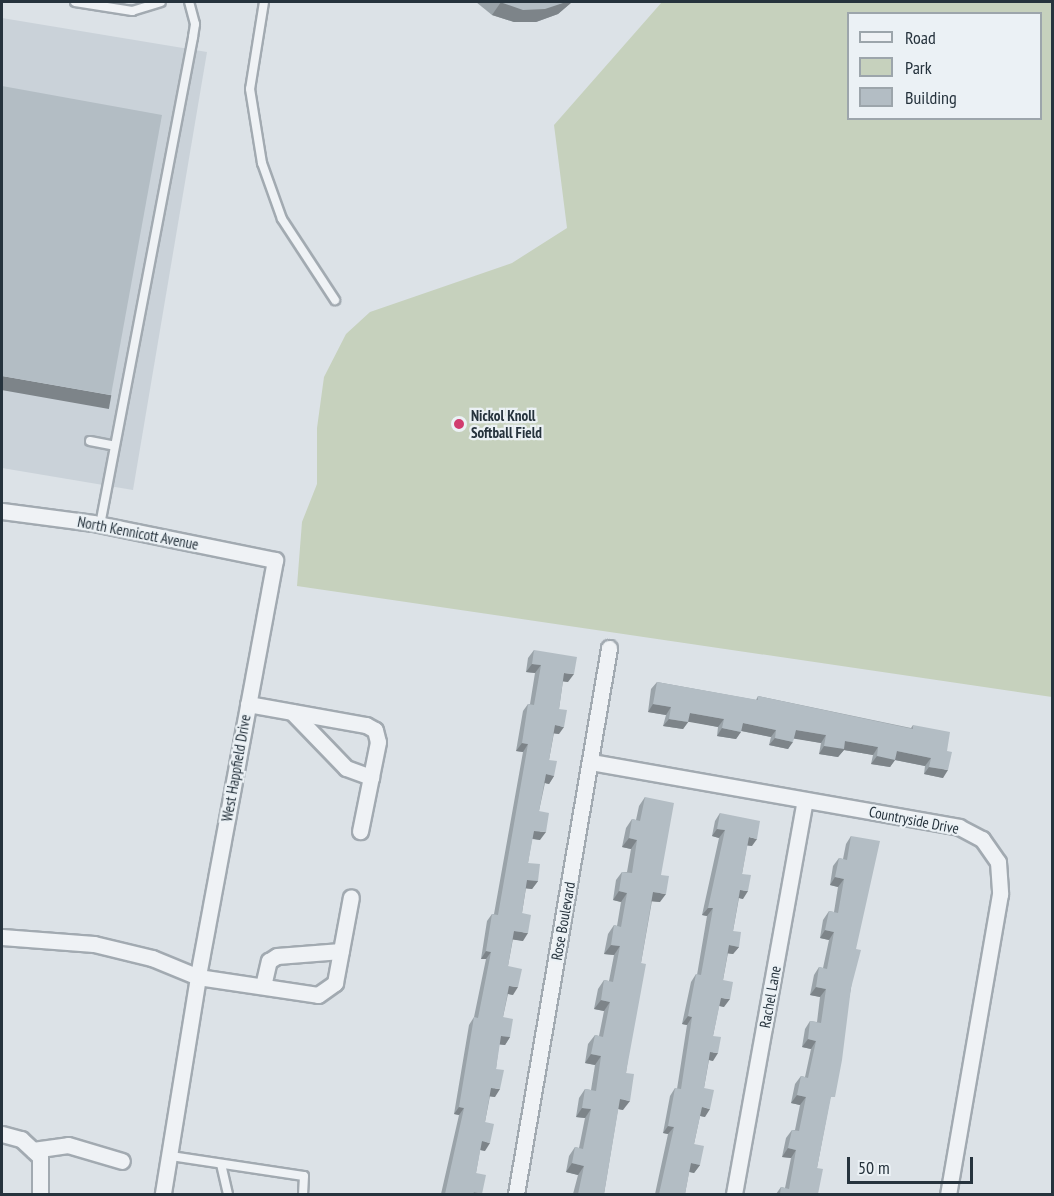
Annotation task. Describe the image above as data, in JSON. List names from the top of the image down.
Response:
{
  "streets": {
    "street": [
      "North Kennicott Avenue",
      "West Happfield Drive",
      "Countryside Drive",
      "Rose Boulevard",
      "Rachel Lane"
    ]
  },
  "crossings": [
    ["North Kennicott Avenue", "West Happfield Drive"],
    ["Countryside Drive", "Rose Boulevard"],
    ["Countryside Drive", "Rachel Lane"]
  ],
  "places": ["Nickol Knoll Softball Field"],
  "legend": ["Road", "Park", "Building"],
  "scale_bar": "50 m"
}
